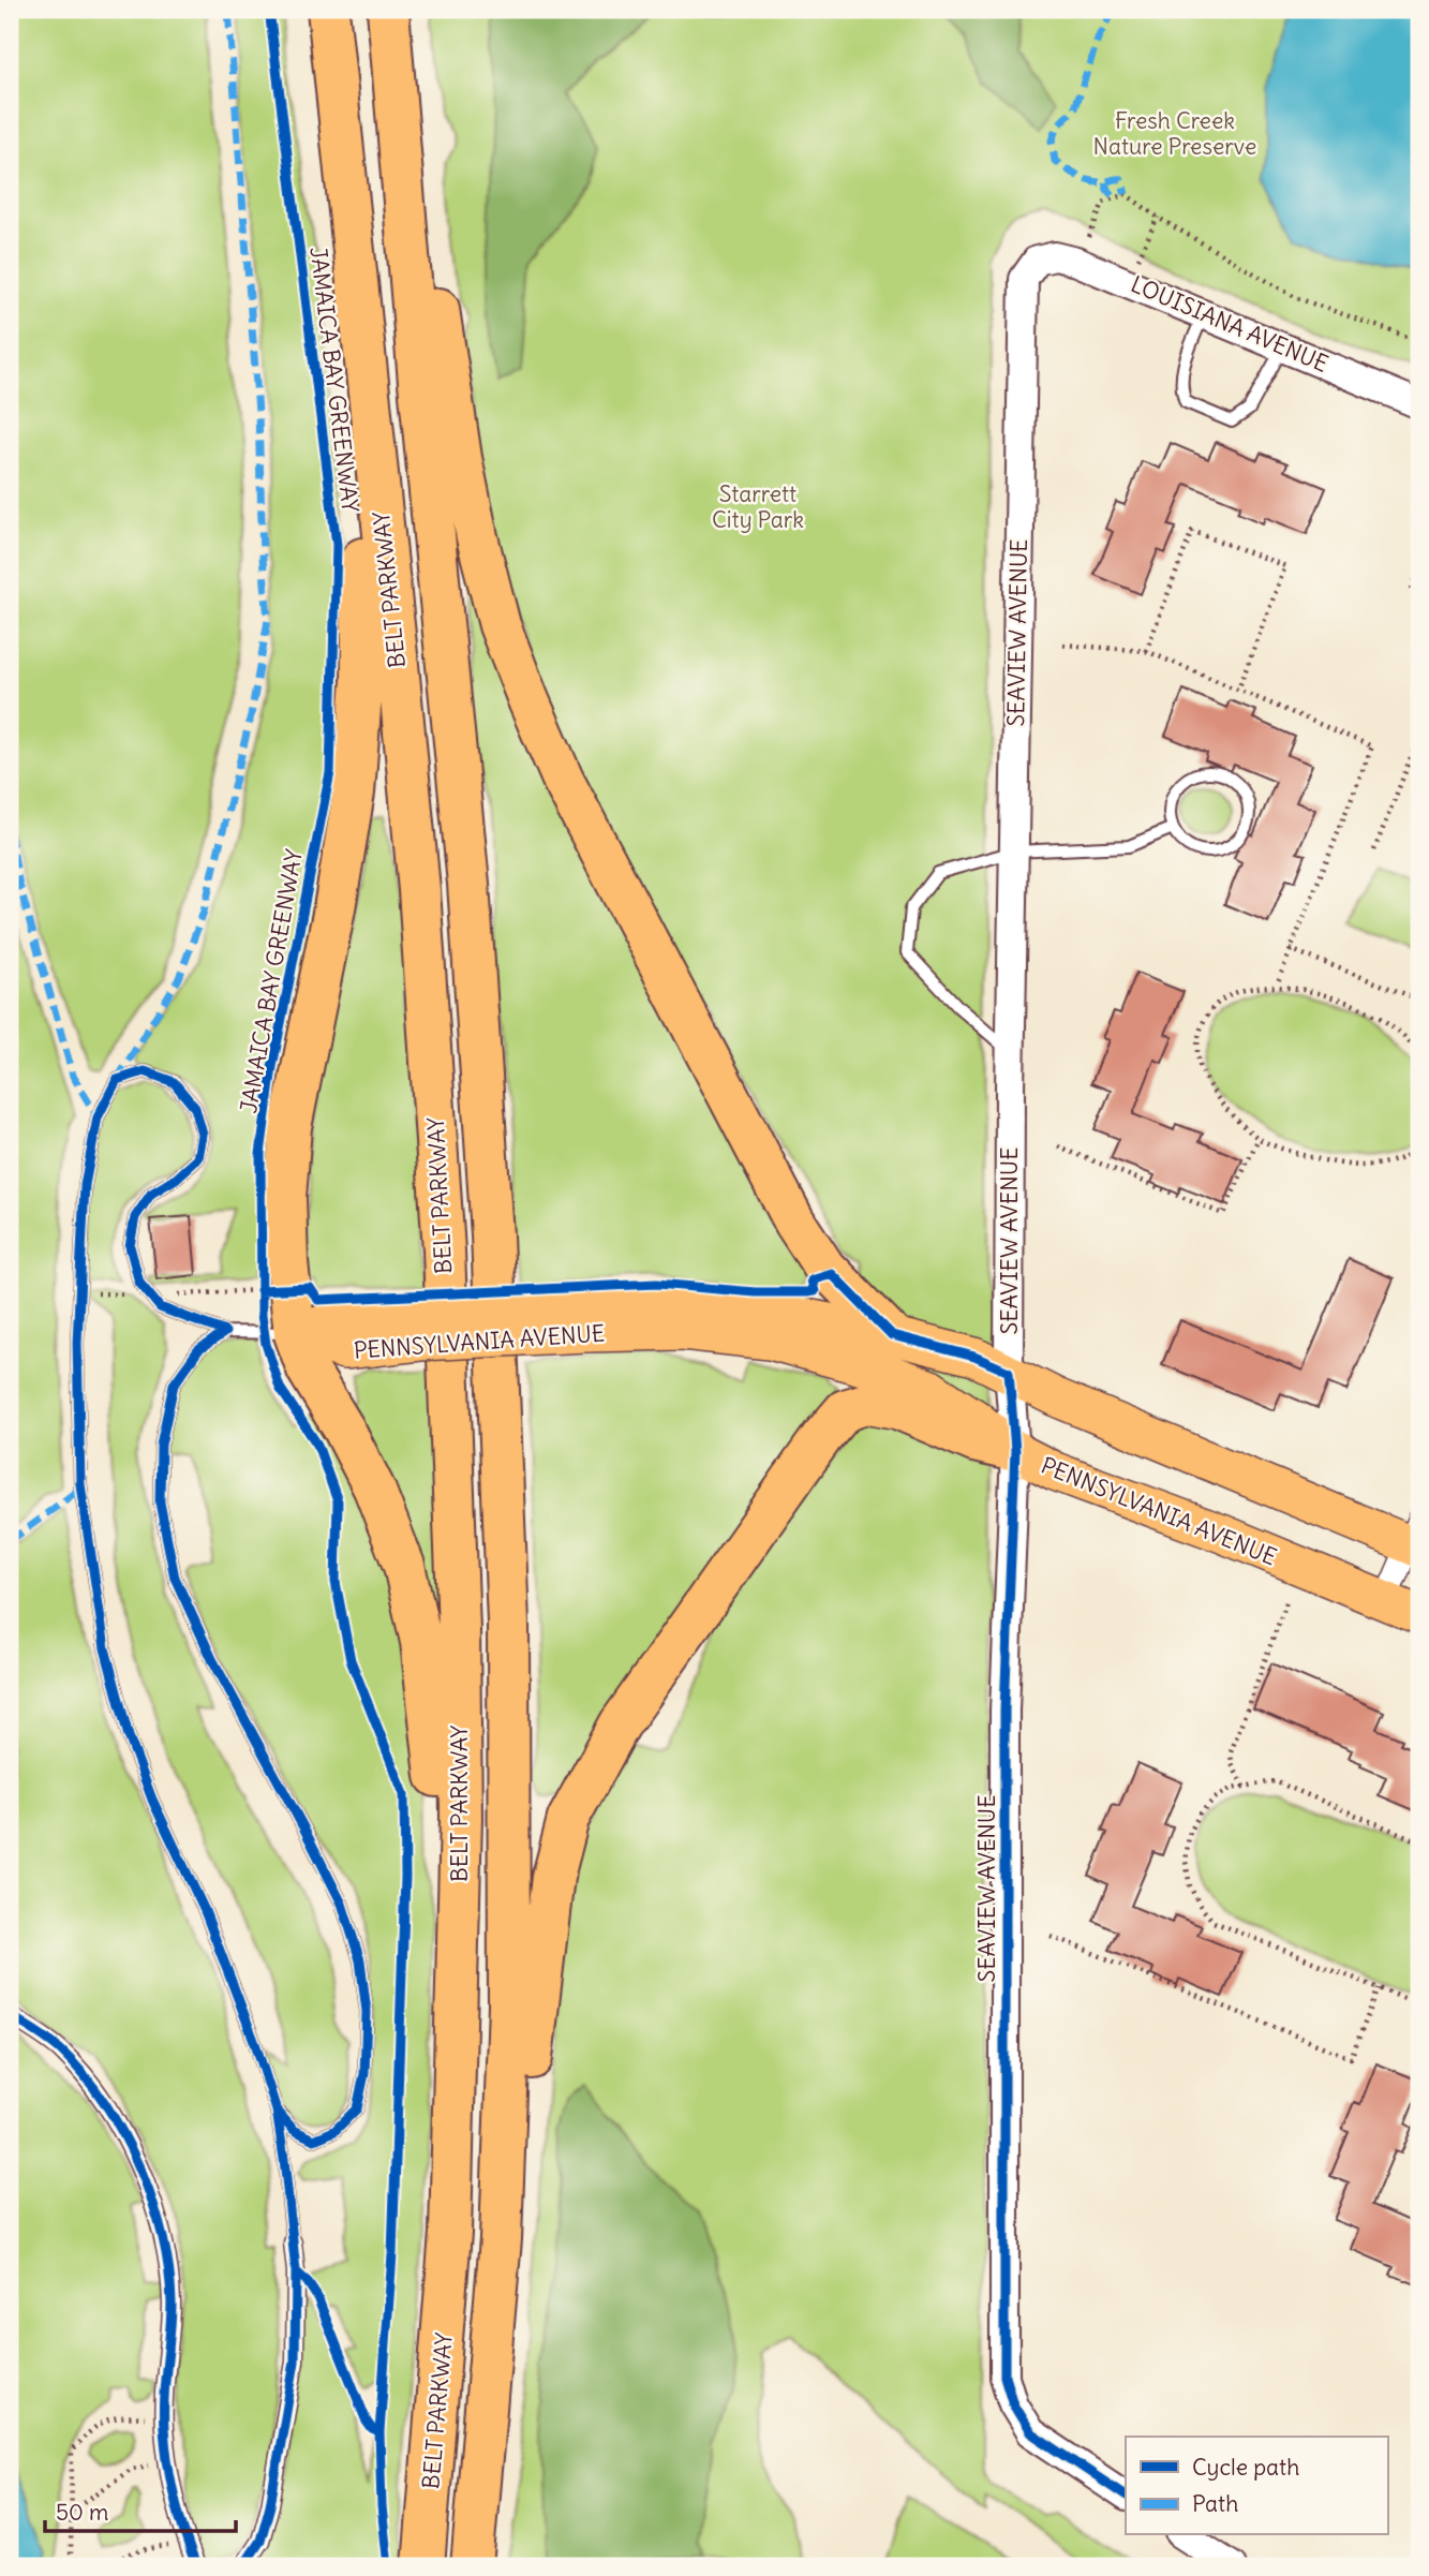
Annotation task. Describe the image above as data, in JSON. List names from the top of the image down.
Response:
{
  "streets": {
    "highway": ["BELT PARKWAY"],
    "main road": ["PENNSYLVANIA AVENUE"],
    "street": ["LOUISIANA AVENUE", "SEAVIEW AVENUE"],
    "cycle path": ["JAMAICA BAY GREENWAY"]
  },
  "crossings": [
    ["LOUISIANA AVENUE", "SEAVIEW AVENUE"],
    ["SEAVIEW AVENUE", "PENNSYLVANIA AVENUE"]
  ],
  "parks": ["Fresh Creek Nature Preserve", "Starrett City Park"],
  "legend": ["Cycle path", "Path"],
  "scale_bar": "50 m"
}
